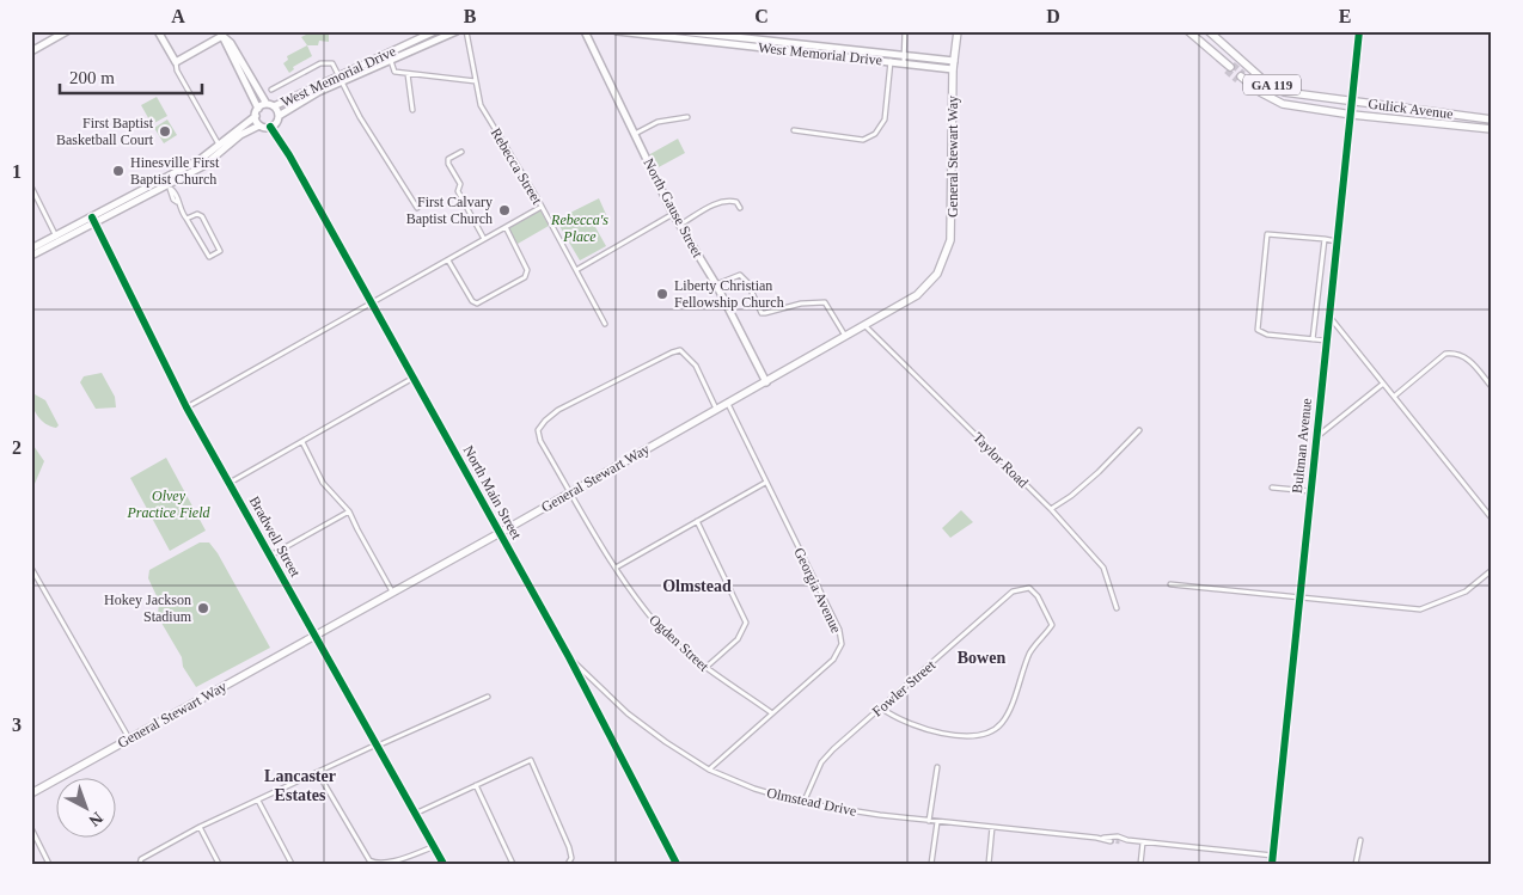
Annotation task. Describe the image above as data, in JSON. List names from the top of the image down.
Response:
{
  "streets": {
    "main road": ["GA 119", "Gulick Avenue", "General Stewart Way"],
    "street": [
      "West Memorial Drive",
      "Rebecca Street",
      "North Gause Street",
      "Bultman Avenue",
      "Taylor Road",
      "North Main Street",
      "Bradwell Street",
      "Georgia Avenue",
      "Ogden Street",
      "Fowler Street",
      "Olmstead Drive"
    ]
  },
  "crossings": [
    ["West Memorial Drive", "General Stewart Way"],
    ["West Memorial Drive", "North Main Street"],
    ["GA 119", "Bultman Avenue"],
    ["Gulick Avenue", "Bultman Avenue"],
    ["General Stewart Way", "North Gause Street"],
    ["General Stewart Way", "Taylor Road"],
    ["General Stewart Way", "North Main Street"],
    ["General Stewart Way", "Bradwell Street"],
    ["General Stewart Way", "Georgia Avenue"],
    ["General Stewart Way", "Ogden Street"],
    ["North Main Street", "Olmstead Drive"],
    ["Georgia Avenue", "Ogden Street"],
    ["Georgia Avenue", "Olmstead Drive"],
    ["Fowler Street", "Olmstead Drive"]
  ],
  "districts": ["Olmstead", "Bowen", "Lancaster Estates"],
  "parks": ["Rebecca's Place", "Olvey Practice Field"],
  "places": [
    "First Baptist Basketball Court",
    "Hinesville First Baptist Church",
    "First Calvary Baptist Church",
    "Liberty Christian Fellowship Church",
    "Hokey Jackson Stadium"
  ],
  "scale_bar": "200 m",
  "north": "bottom right",
  "grid": {
    "columns": [
      "A",
      "B",
      "C",
      "D",
      "E"
    ],
    "rows": ["1", "2", "3"]
  }
}
